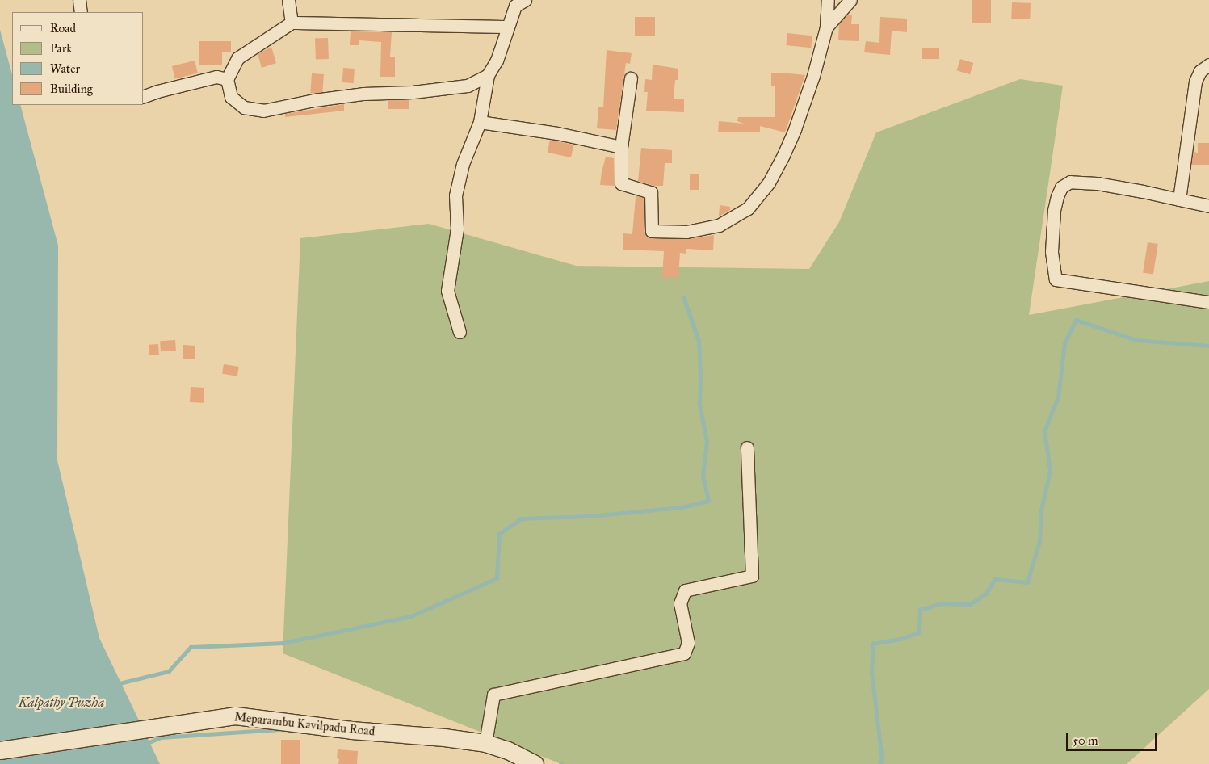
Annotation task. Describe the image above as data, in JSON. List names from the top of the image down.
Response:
{
  "streets": {
    "main road": ["Meparambu Kavilpadu Road"]
  },
  "water": ["Kalpathy Puzha"],
  "legend": [
    "Road",
    "Park",
    "Water",
    "Building"
  ],
  "scale_bar": "50 m"
}
